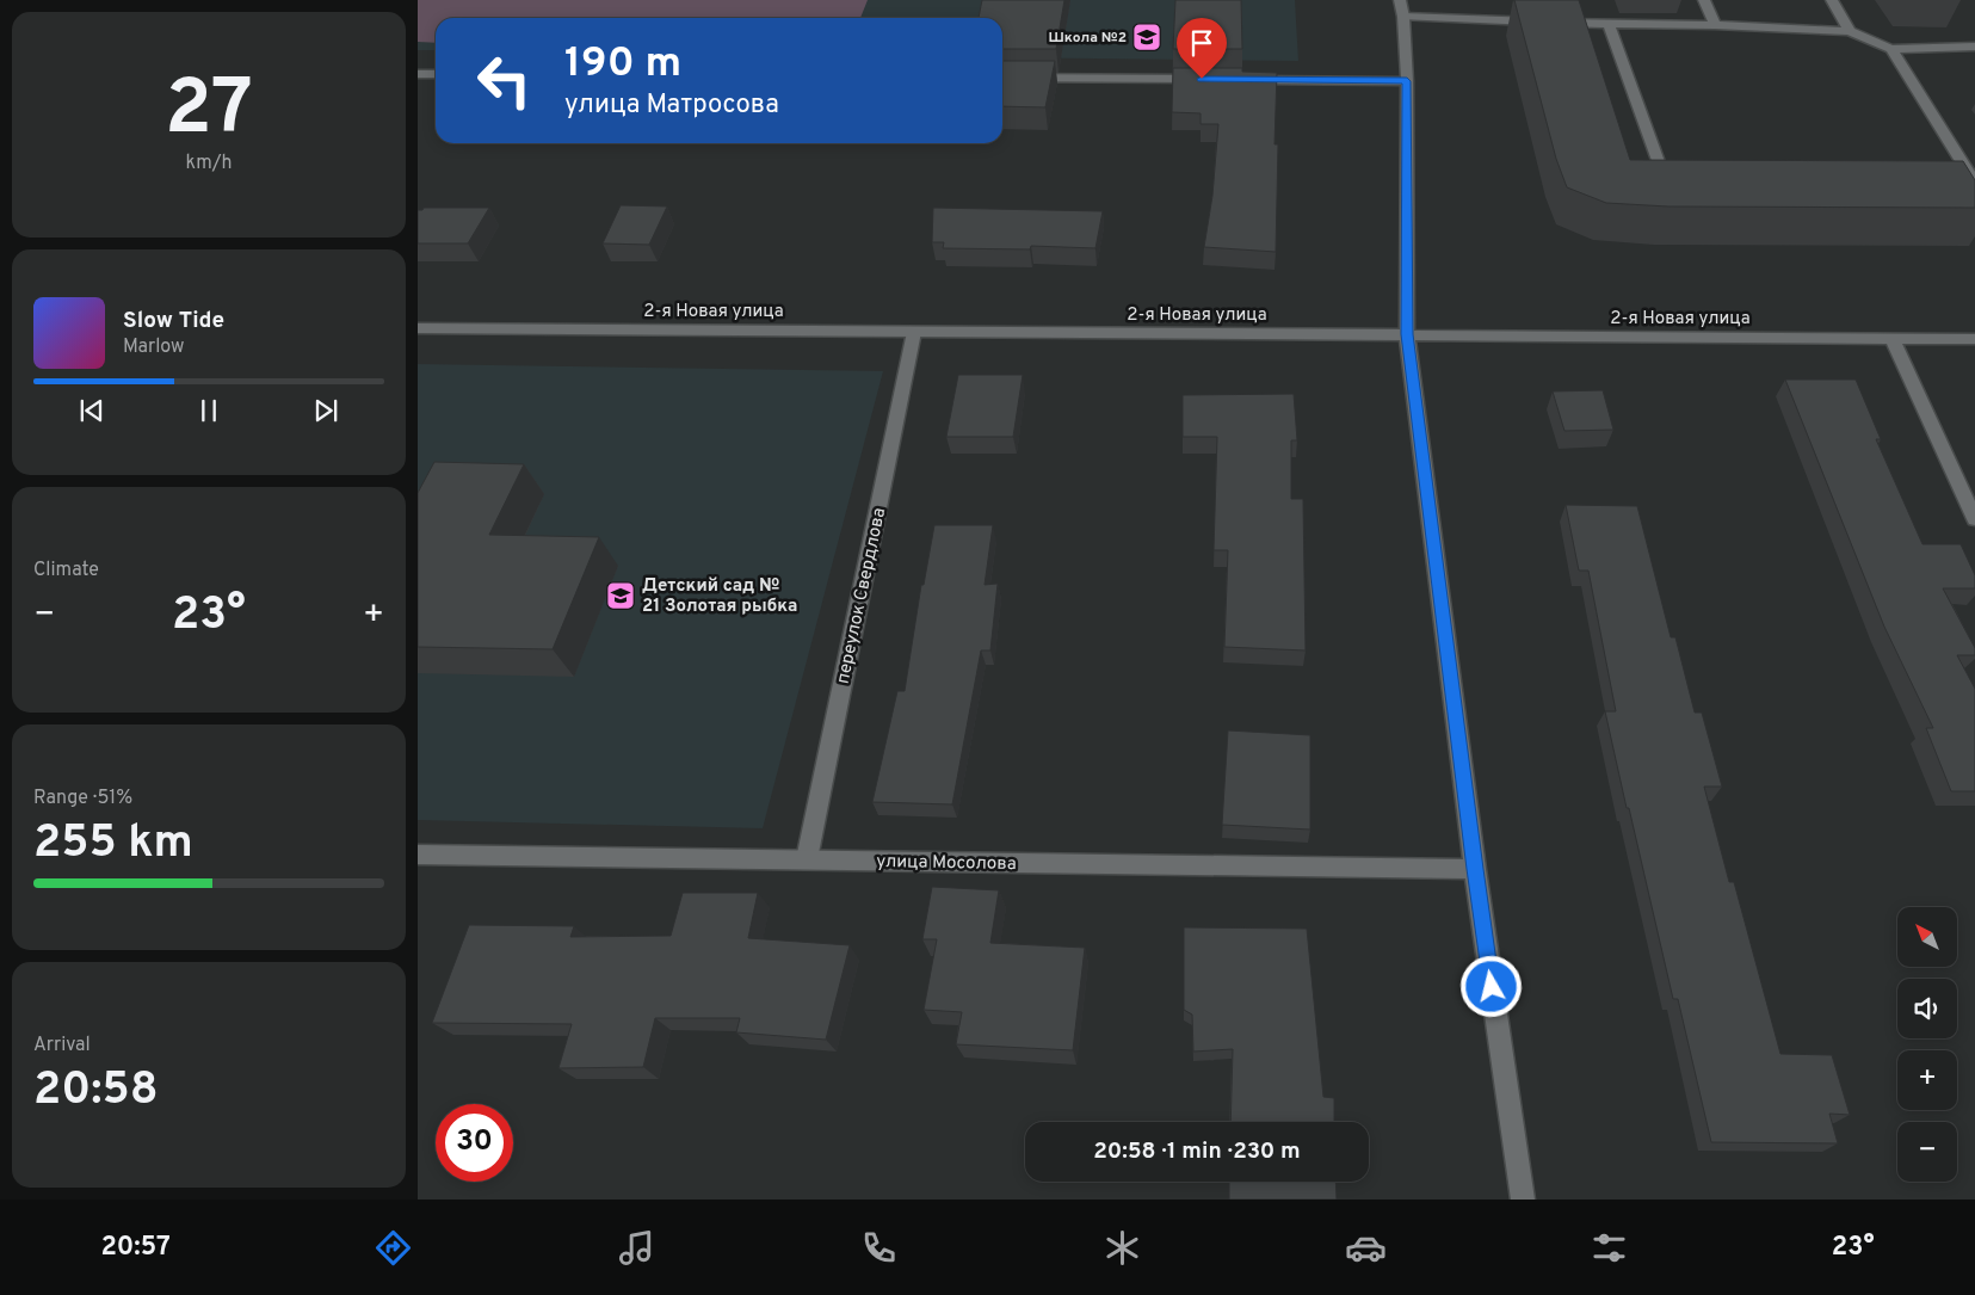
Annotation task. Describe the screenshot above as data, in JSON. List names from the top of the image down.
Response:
{
  "streets": {
    "street": ["2-я Новая улица", "переулок Свердлова", "улица Мосолова"]
  },
  "crossings": [
    ["2-я Новая улица", "переулок Свердлова"],
    ["переулок Свердлова", "улица Мосолова"]
  ],
  "places": {
    "school or university": ["Школа №2", "Детский сад № 21 Золотая рыбка"]
  },
  "north": "top left",
  "page": {
    "tile": [
      ["27", "km/h"],
      "Climate",
      ["Range · 51%", "255 km"],
      ["Arrival", "20:58"]
    ],
    "turn": ["190 m", "улица Матросова"],
    "song": ["Slow Tide", "Marlow"],
    "heat": ["−", "23°", "+"],
    "map_buttons": ["+", "−"],
    "limit": "30",
    "trip": "20:58 · 1 min · 230 m",
    "tabs": ["20:57", "23°"]
  }
}
